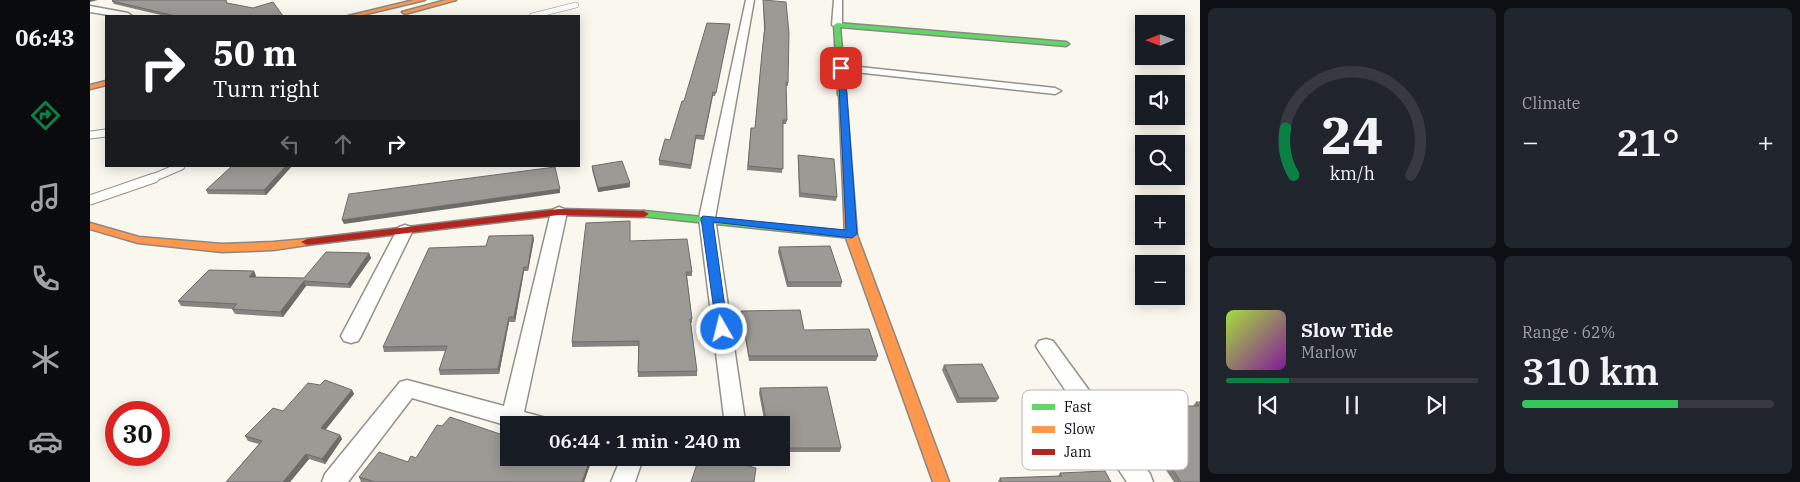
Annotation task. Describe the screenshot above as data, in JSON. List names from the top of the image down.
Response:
{
  "legend": ["Fast", "Slow", "Jam"],
  "north": "left",
  "page": {
    "tabs": "06:43",
    "tile": [
      "Climate",
      ["Range · 62%", "310 km"]
    ],
    "map_buttons": ["+", "−"],
    "turn": ["50 m", "Turn right"],
    "heat": ["−", "21°", "+"],
    "song": ["Slow Tide", "Marlow"],
    "limit": "30",
    "trip": "06:44 · 1 min · 240 m",
    "gauge": ["24", "km/h"]
  }
}
